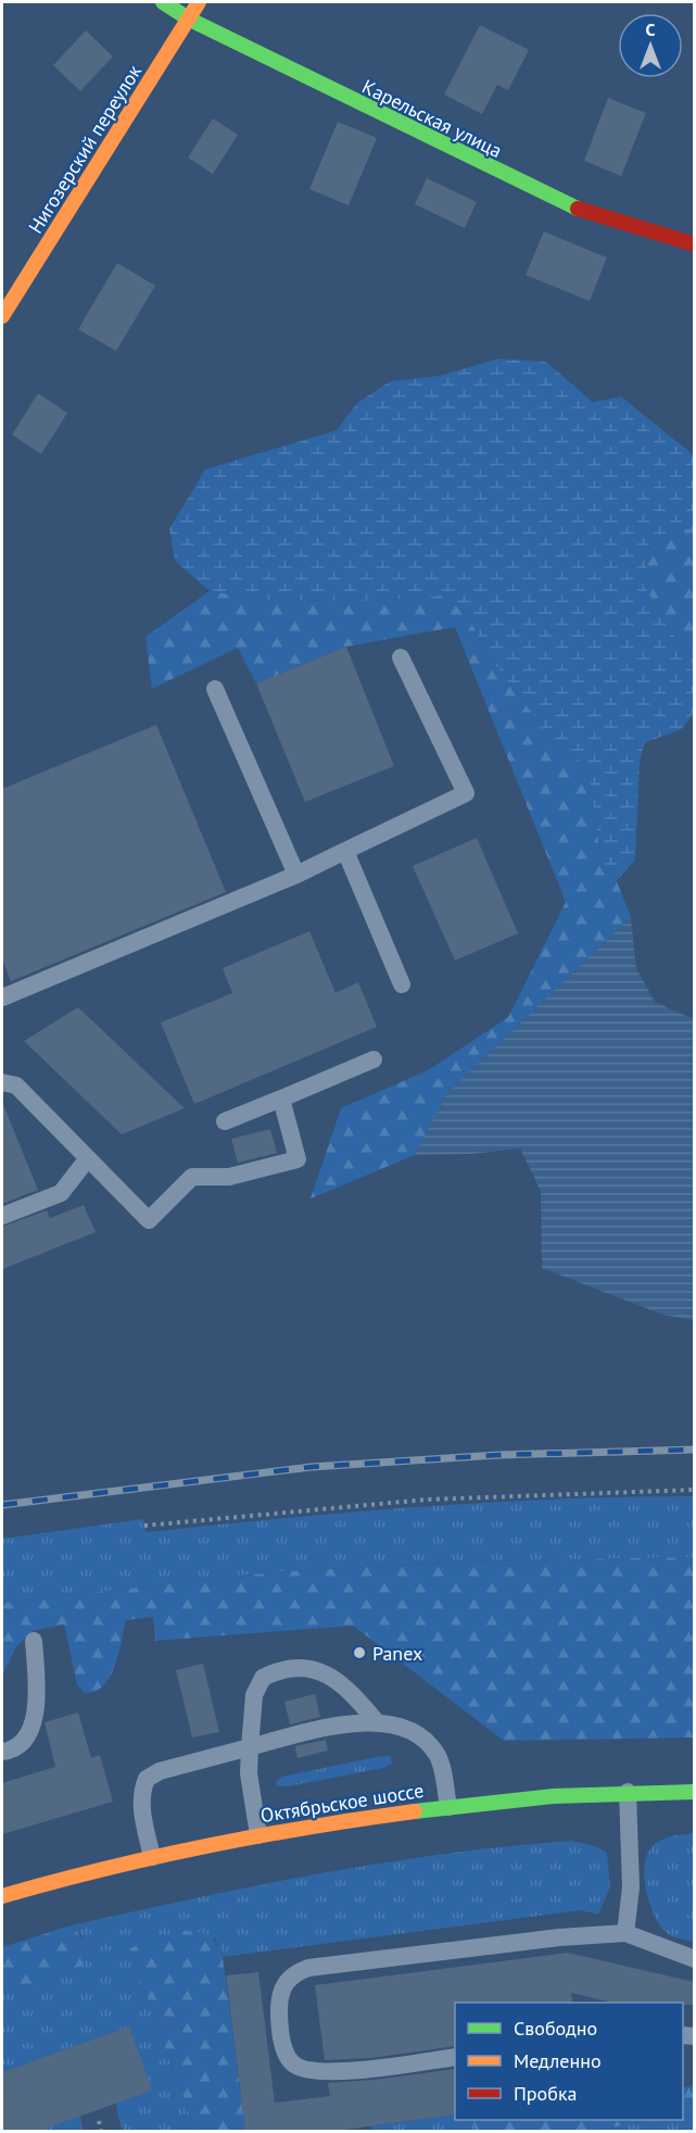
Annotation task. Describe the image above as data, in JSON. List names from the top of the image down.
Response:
{
  "streets": {
    "street": ["Карельская улица", "Нигозерский переулок", "Октябрьское шоссе"]
  },
  "crossings": [
    ["Карельская улица", "Нигозерский переулок"]
  ],
  "places": ["Panex"],
  "legend": ["Свободно", "Медленно", "Пробка"],
  "north": "top"
}
